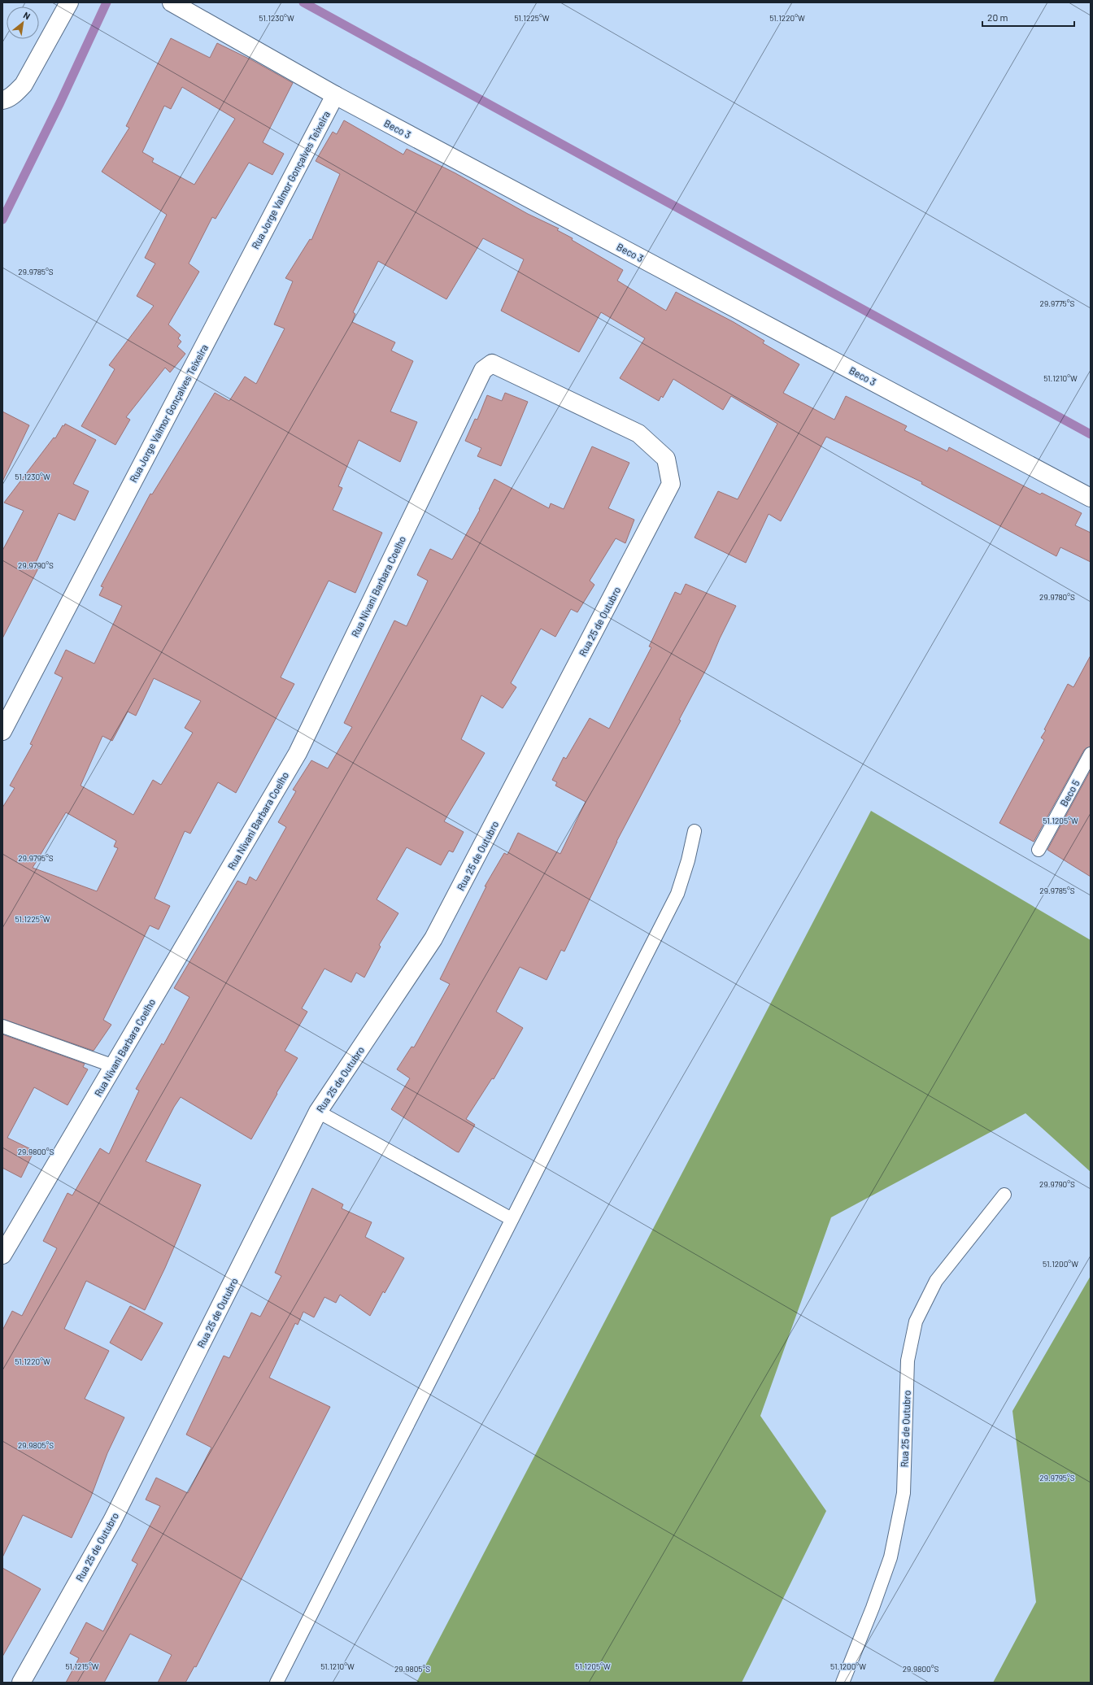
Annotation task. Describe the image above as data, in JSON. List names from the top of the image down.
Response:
{
  "streets": {
    "street": [
      "Beco 3",
      "Rua Jorge Valmor Gonçalves Teixeira",
      "Rua Nivani Barbara Coelho",
      "Rua 25 de Outubro"
    ],
    "lane": ["Beco 5"]
  },
  "crossings": [
    ["Beco 3", "Rua Jorge Valmor Gonçalves Teixeira"],
    ["Rua Nivani Barbara Coelho", "Rua 25 de Outubro"]
  ],
  "scale_bar": "20 m",
  "north": "top right",
  "coordinates": [
    "51.1225°W",
    "51.1230°W",
    "51.1220°W",
    "29.9785°S",
    "29.9775°S",
    "51.1210°W",
    "29.9790°S",
    "29.9780°S",
    "51.1205°W",
    "29.9795°S",
    "29.9800°S",
    "51.1200°W",
    "29.9805°S",
    "51.1215°W"
  ]
}
